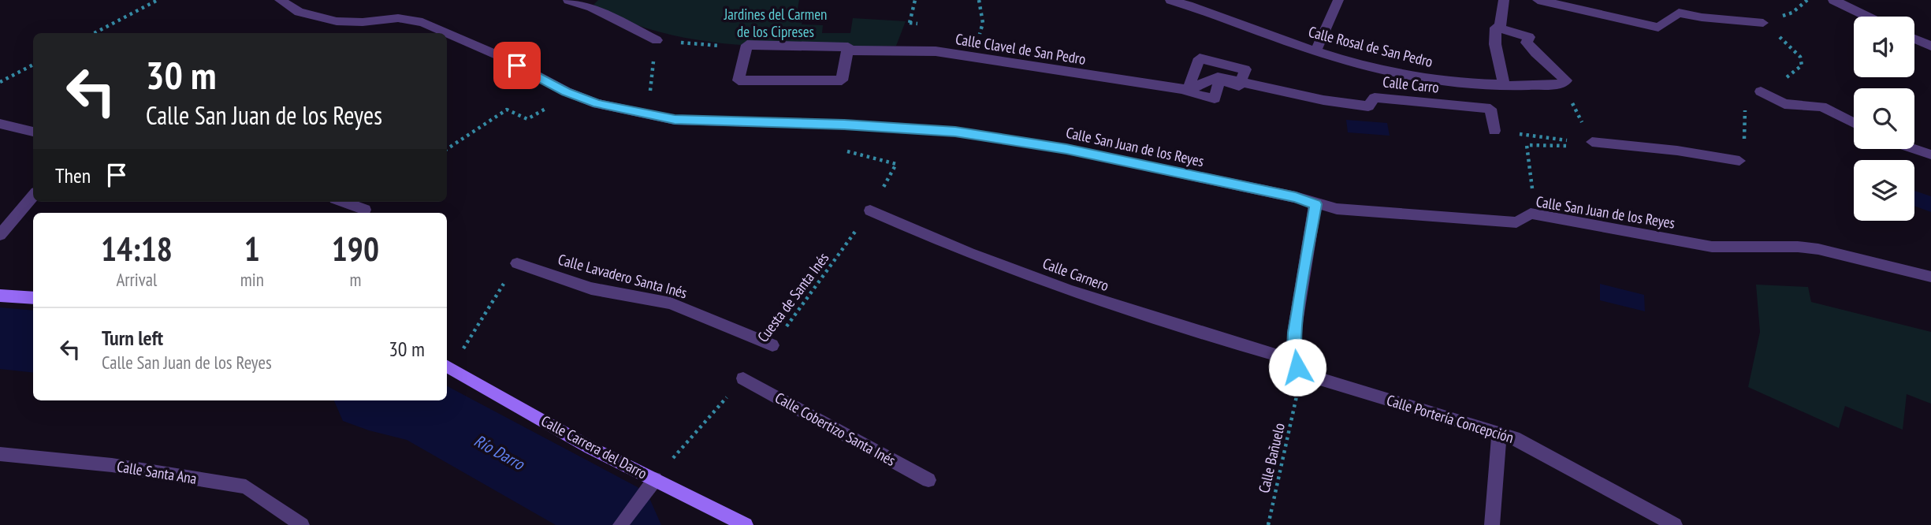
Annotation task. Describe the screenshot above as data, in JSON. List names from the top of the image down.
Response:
{
  "streets": {
    "street": [
      "Calle Rosal de San Pedro",
      "Calle Clavel de San Pedro",
      "Calle Carro",
      "Calle San Juan de los Reyes",
      "Calle Carnero",
      "Calle Lavadero Santa Inés",
      "Calle Portería Concepción",
      "Calle Cobertizo Santa Inés",
      "Calle Carrera del Darro",
      "Calle Santa Ana"
    ],
    "path": ["Cuesta de Santa Inés", "Calle Bañuelo"]
  },
  "crossings": [
    ["Calle Clavel de San Pedro", "Calle Carro"],
    ["Calle San Juan de los Reyes", "Calle Portería Concepción"],
    ["Calle Carnero", "Cuesta de Santa Inés"],
    ["Calle Lavadero Santa Inés", "Cuesta de Santa Inés"]
  ],
  "water": ["Río Darro"],
  "parks": ["Jardines del Carmen de los Cipreses"],
  "page": {
    "turn": ["30 m", "Calle San Juan de los Reyes"],
    "then": "Then",
    "eta": [
      "14:18",
      "Arrival",
      "1",
      "min",
      "190",
      "m"
    ],
    "list": [
      {
        "name": "Turn left",
        "note": "Calle San Juan de los Reyes",
        "value": "30 m"
      }
    ]
  }
}
